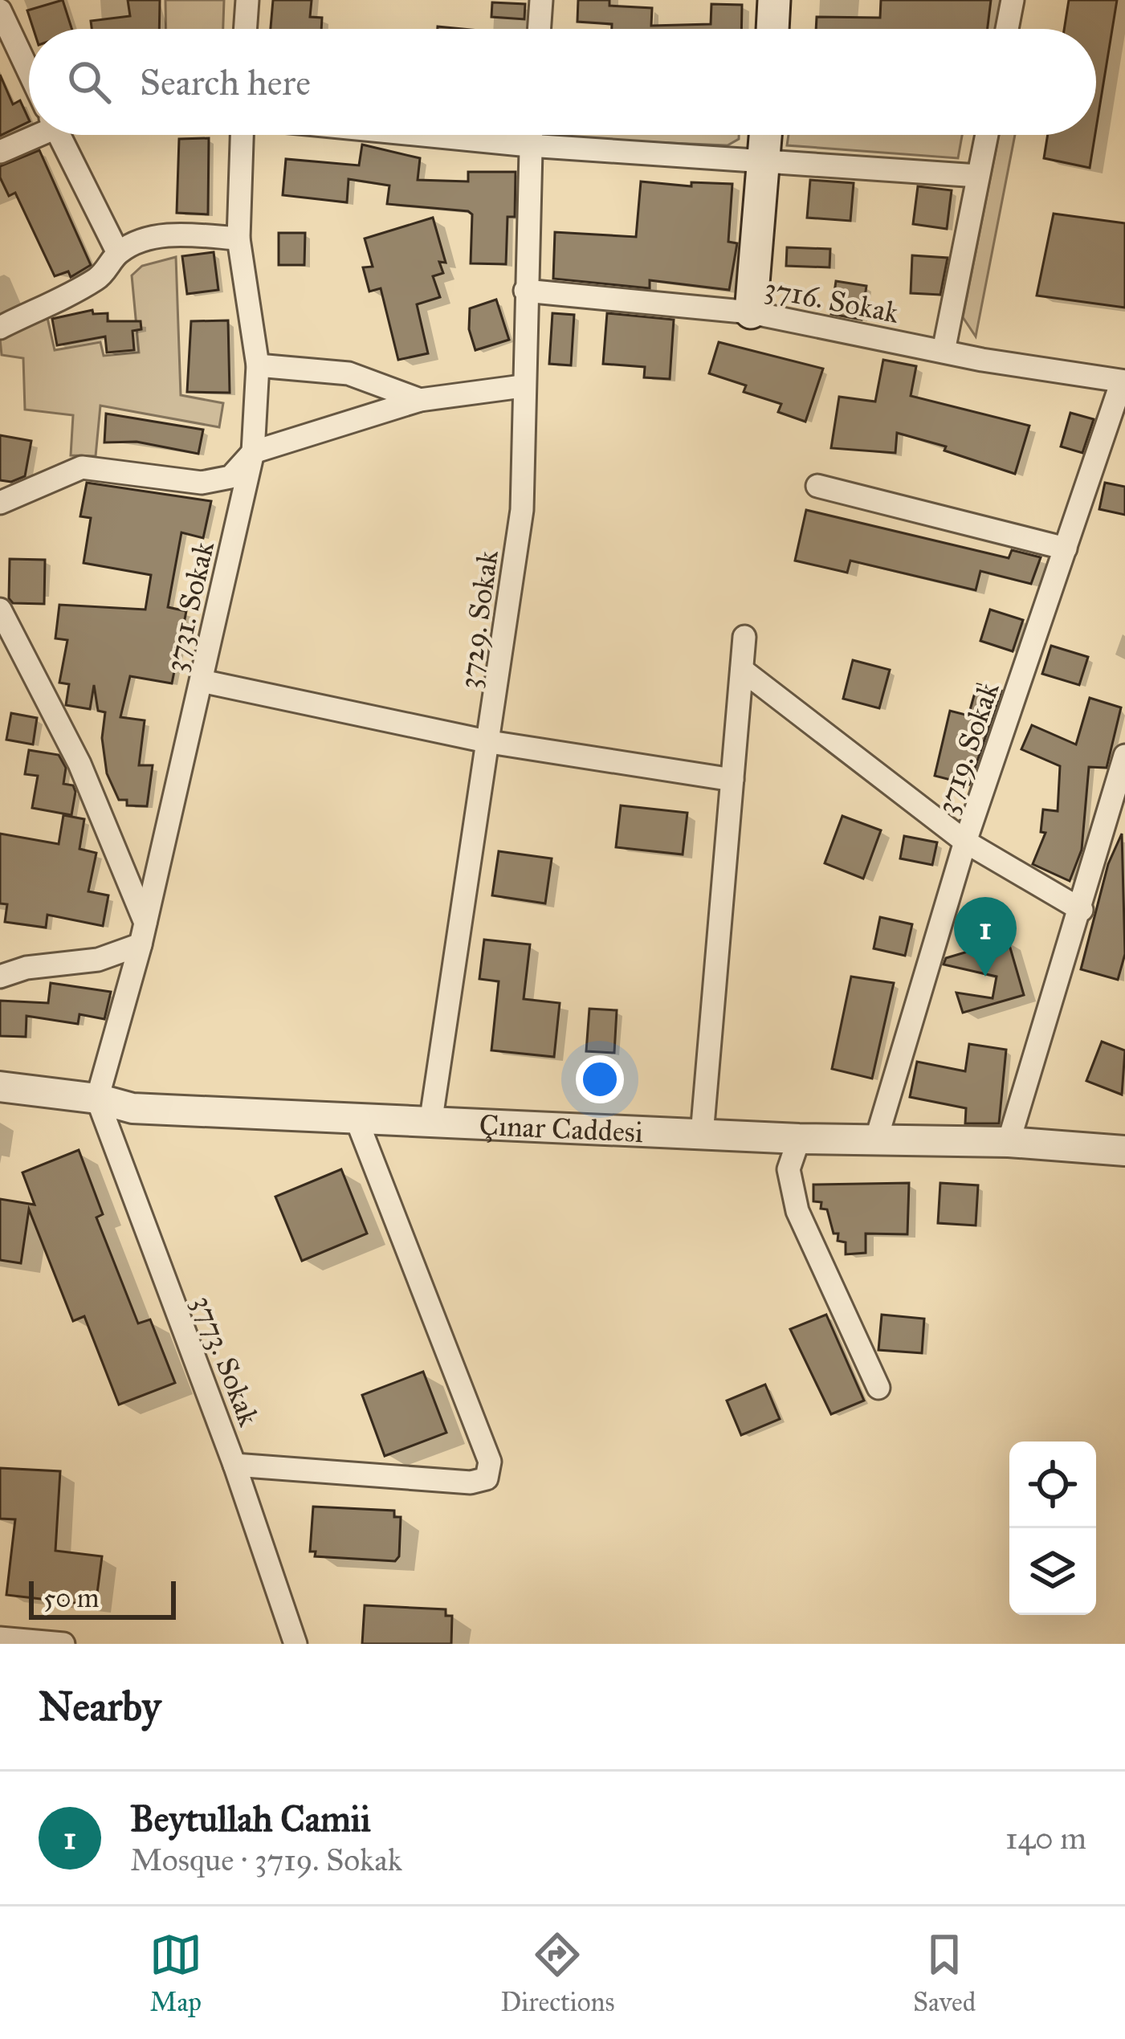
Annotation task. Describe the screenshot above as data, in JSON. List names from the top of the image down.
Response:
{
  "streets": {
    "street": [
      "3716. Sokak",
      "3731. Sokak",
      "3729. Sokak",
      "3719. Sokak",
      "Çınar Caddesi",
      "3773. Sokak"
    ]
  },
  "crossings": [
    ["3716. Sokak", "3729. Sokak"],
    ["3716. Sokak", "3719. Sokak"],
    ["3731. Sokak", "Çınar Caddesi"],
    ["3731. Sokak", "3773. Sokak"],
    ["3729. Sokak", "Çınar Caddesi"],
    ["3719. Sokak", "Çınar Caddesi"],
    ["Çınar Caddesi", "3773. Sokak"]
  ],
  "scale_bar": "50 m",
  "page": {
    "search": "Search here",
    "pins": "1",
    "scale": "50 m",
    "heading": "Nearby",
    "list": [
      {
        "mark": "1",
        "name": "Beytullah Camii",
        "note": "Mosque · 3719. Sokak",
        "value": "140 m"
      }
    ],
    "nav": ["Map", "Directions", "Saved"]
  }
}
